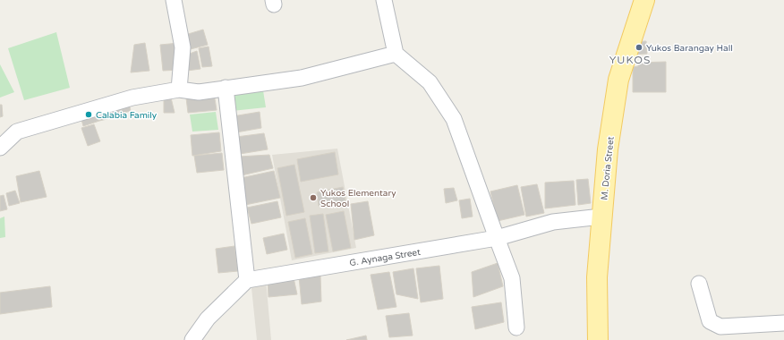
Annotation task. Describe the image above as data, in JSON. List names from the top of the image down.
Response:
{
  "streets": {
    "main road": ["M. Doria Street"],
    "street": ["G. Aynaga Street"]
  },
  "crossings": [
    ["M. Doria Street", "G. Aynaga Street"]
  ],
  "districts": ["YUKOS"],
  "places": ["Yukos Barangay Hall", "Calabia Family", "Yukos Elementary School"]
}
